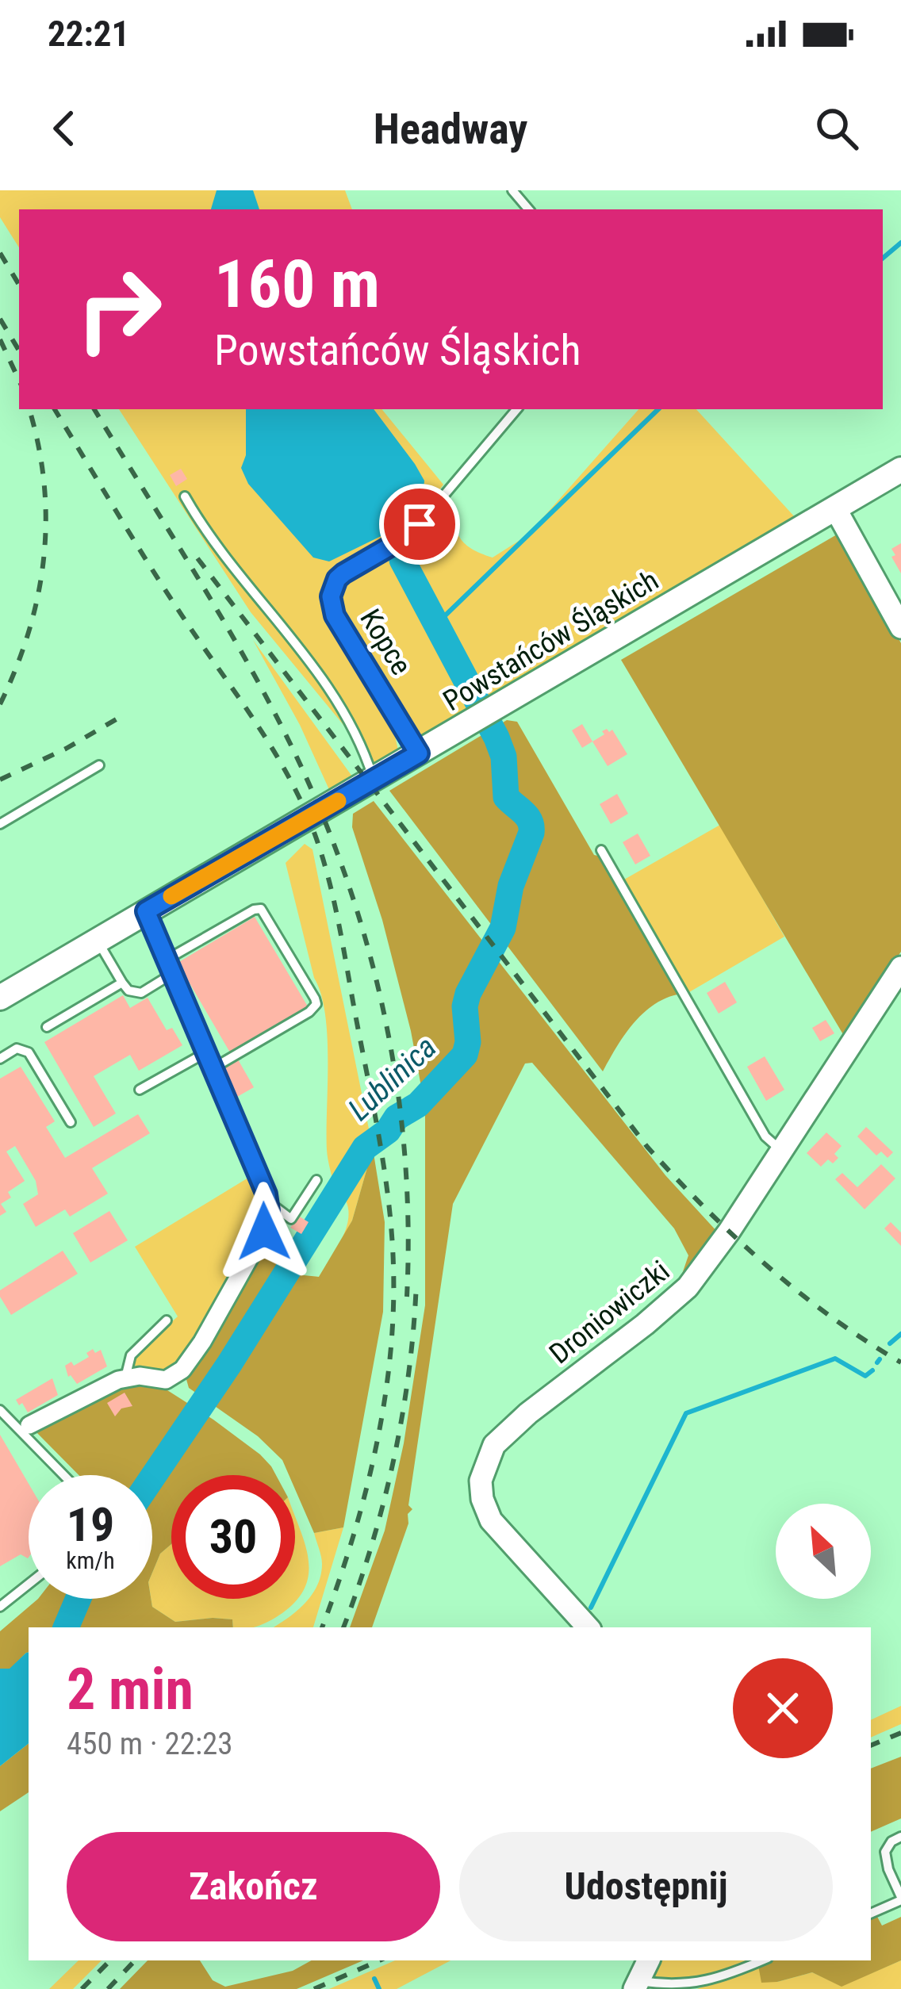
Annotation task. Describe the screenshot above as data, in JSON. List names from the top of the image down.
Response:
{
  "streets": {
    "main road": ["Powstańców Śląskich"],
    "street": ["Droniowiczki"],
    "lane": ["Kopce"]
  },
  "crossings": [
    ["Powstańców Śląskich", "Kopce"]
  ],
  "water": ["Lublinica"],
  "north": "top left",
  "page": {
    "status": "22:21",
    "header": "Headway",
    "turn": ["160 m", "Powstańców Śląskich"],
    "speed": "19 km/h",
    "limit": "30",
    "heading": ["2 min", "450 m · 22:23"],
    "buttons": ["Zakończ", "Udostępnij"]
  }
}
